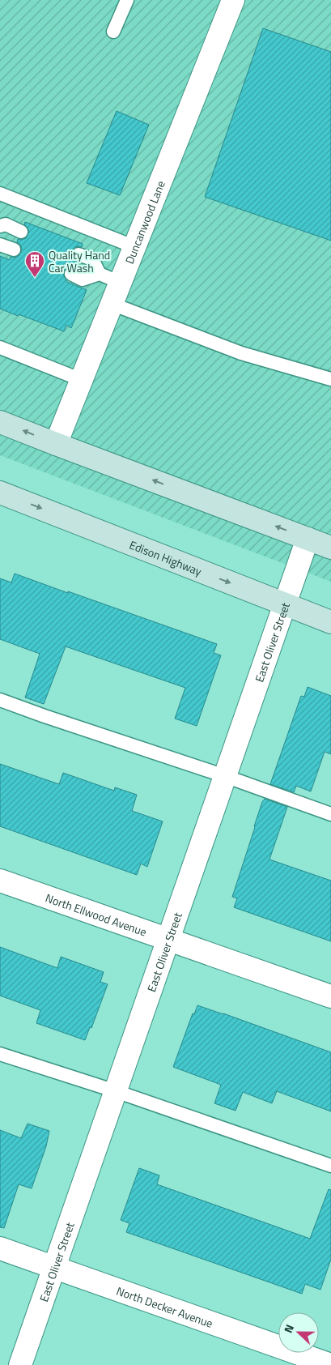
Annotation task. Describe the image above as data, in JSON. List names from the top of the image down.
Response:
{
  "streets": {
    "main road": ["Edison Highway"],
    "street": [
      "Duncanwood Lane",
      "East Oliver Street",
      "North Ellwood Avenue",
      "North Decker Avenue"
    ]
  },
  "crossings": [
    ["Edison Highway", "East Oliver Street"],
    ["East Oliver Street", "North Ellwood Avenue"],
    ["East Oliver Street", "North Decker Avenue"]
  ],
  "places": {
    "building": ["Quality Hand Car Wash"]
  },
  "north": "left"
}
